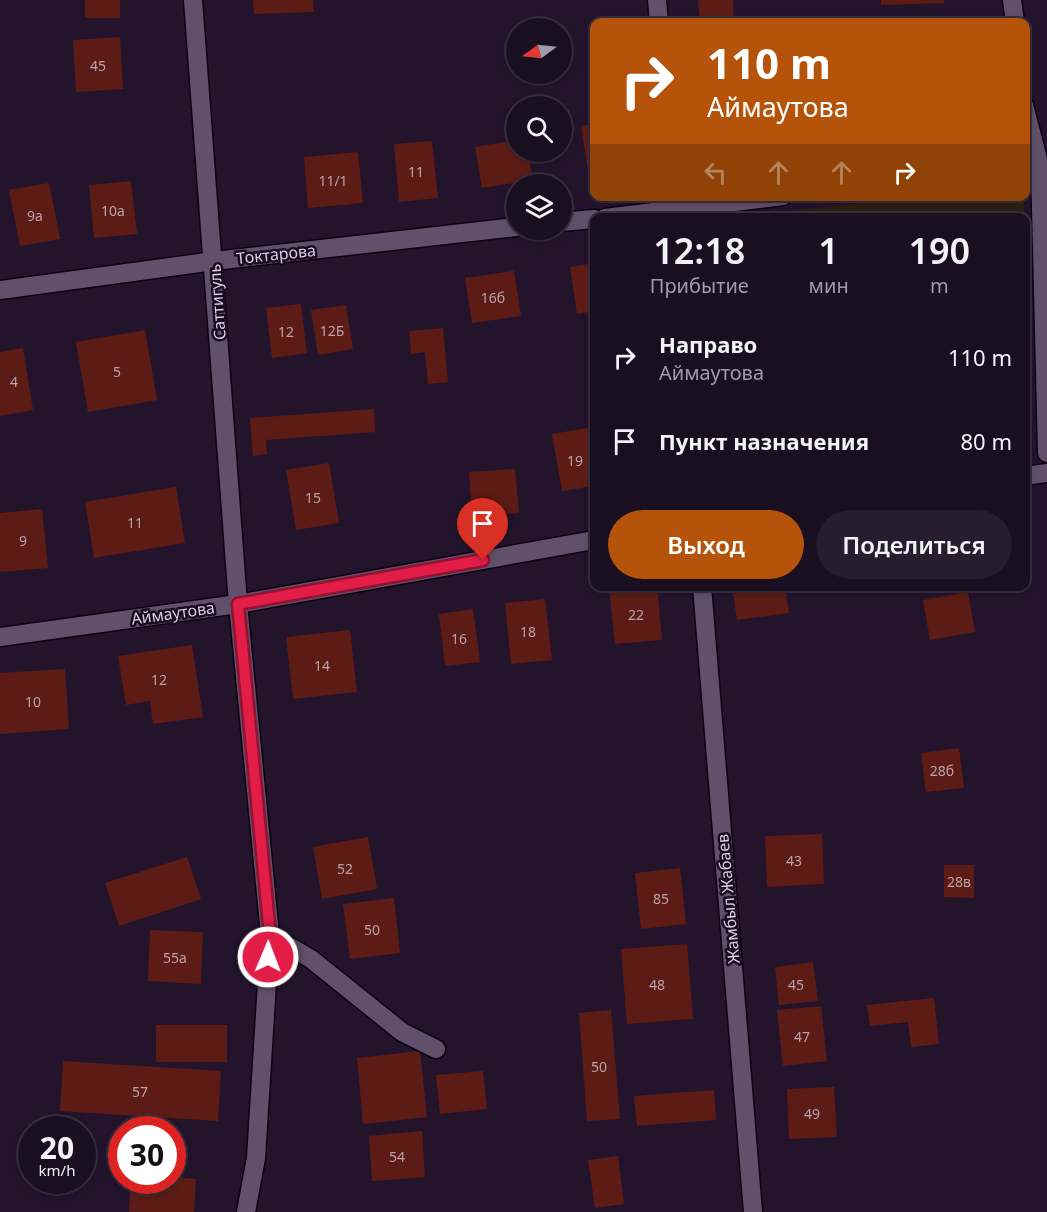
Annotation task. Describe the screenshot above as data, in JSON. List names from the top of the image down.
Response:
{
  "streets": {
    "street": [
      "Токтарова",
      "Саттигуль",
      "Аймаутова",
      "Жамбыл Жабаев"
    ]
  },
  "crossings": [
    ["Токтарова", "Саттигуль"],
    ["Саттигуль", "Аймаутова"]
  ],
  "house_numbers": [
    "45",
    "11",
    "11/1",
    "10а",
    "9а",
    "16б",
    "12Б",
    "12",
    "5",
    "4",
    "19",
    "15",
    "11",
    "9",
    "22",
    "18",
    "16",
    "14",
    "12",
    "10",
    "28б",
    "43",
    "52",
    "28в",
    "85",
    "50",
    "55а",
    "48",
    "45",
    "47",
    "50",
    "57",
    "49",
    "54"
  ],
  "north": "left",
  "page": {
    "turn": ["110 m", "Аймаутова"],
    "eta": [
      "12:18",
      "Прибытие",
      "1",
      "мин",
      "190",
      "m"
    ],
    "list": [
      {
        "name": "Направо",
        "note": "Аймаутова",
        "value": "110 m"
      },
      {
        "name": "Пункт назначения",
        "value": "80 m"
      }
    ],
    "buttons": ["Выход", "Поделиться"],
    "speed": "20 km/h",
    "limit": "30"
  }
}
